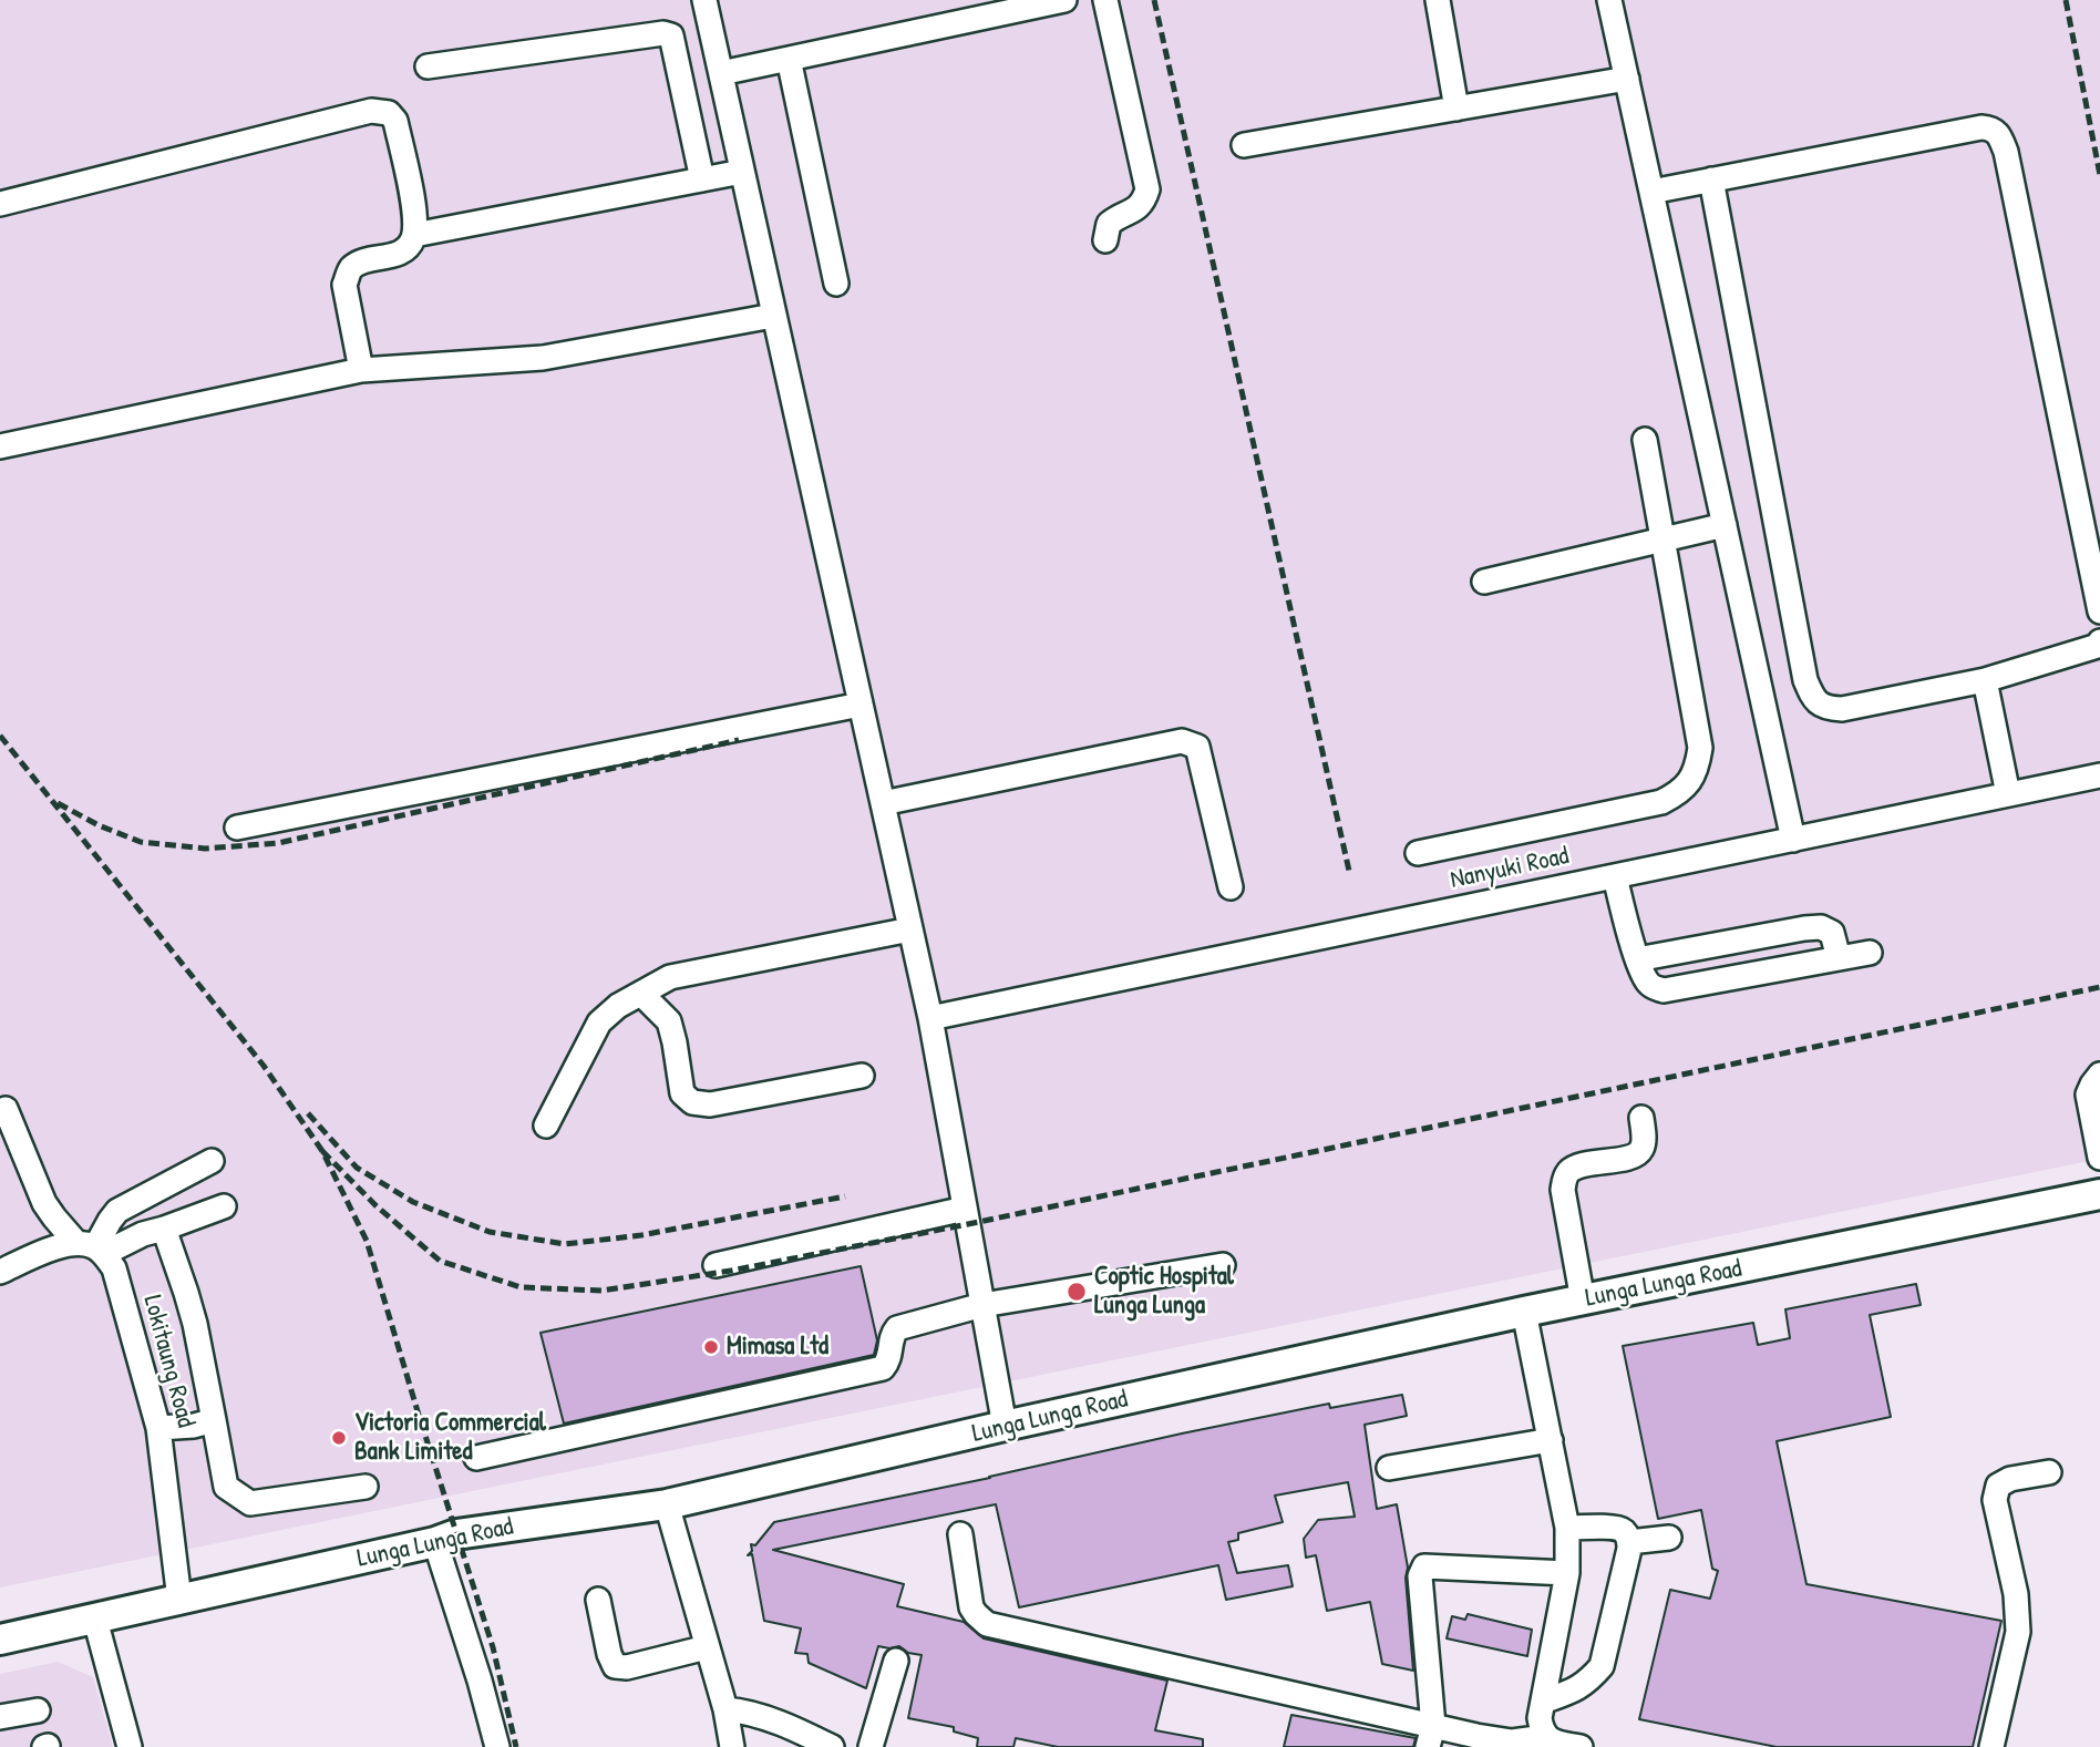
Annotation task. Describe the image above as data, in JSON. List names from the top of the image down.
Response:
{
  "streets": {
    "main road": ["Lunga Lunga Road"],
    "street": ["Nanyuki Road", "Lokitaung Road"]
  },
  "crossings": [
    ["Lunga Lunga Road", "Lokitaung Road"]
  ],
  "places": ["Coptic Hospital Lunga Lunga", "Mimasa Ltd", "Victoria Commercial Bank Limited"]
}
